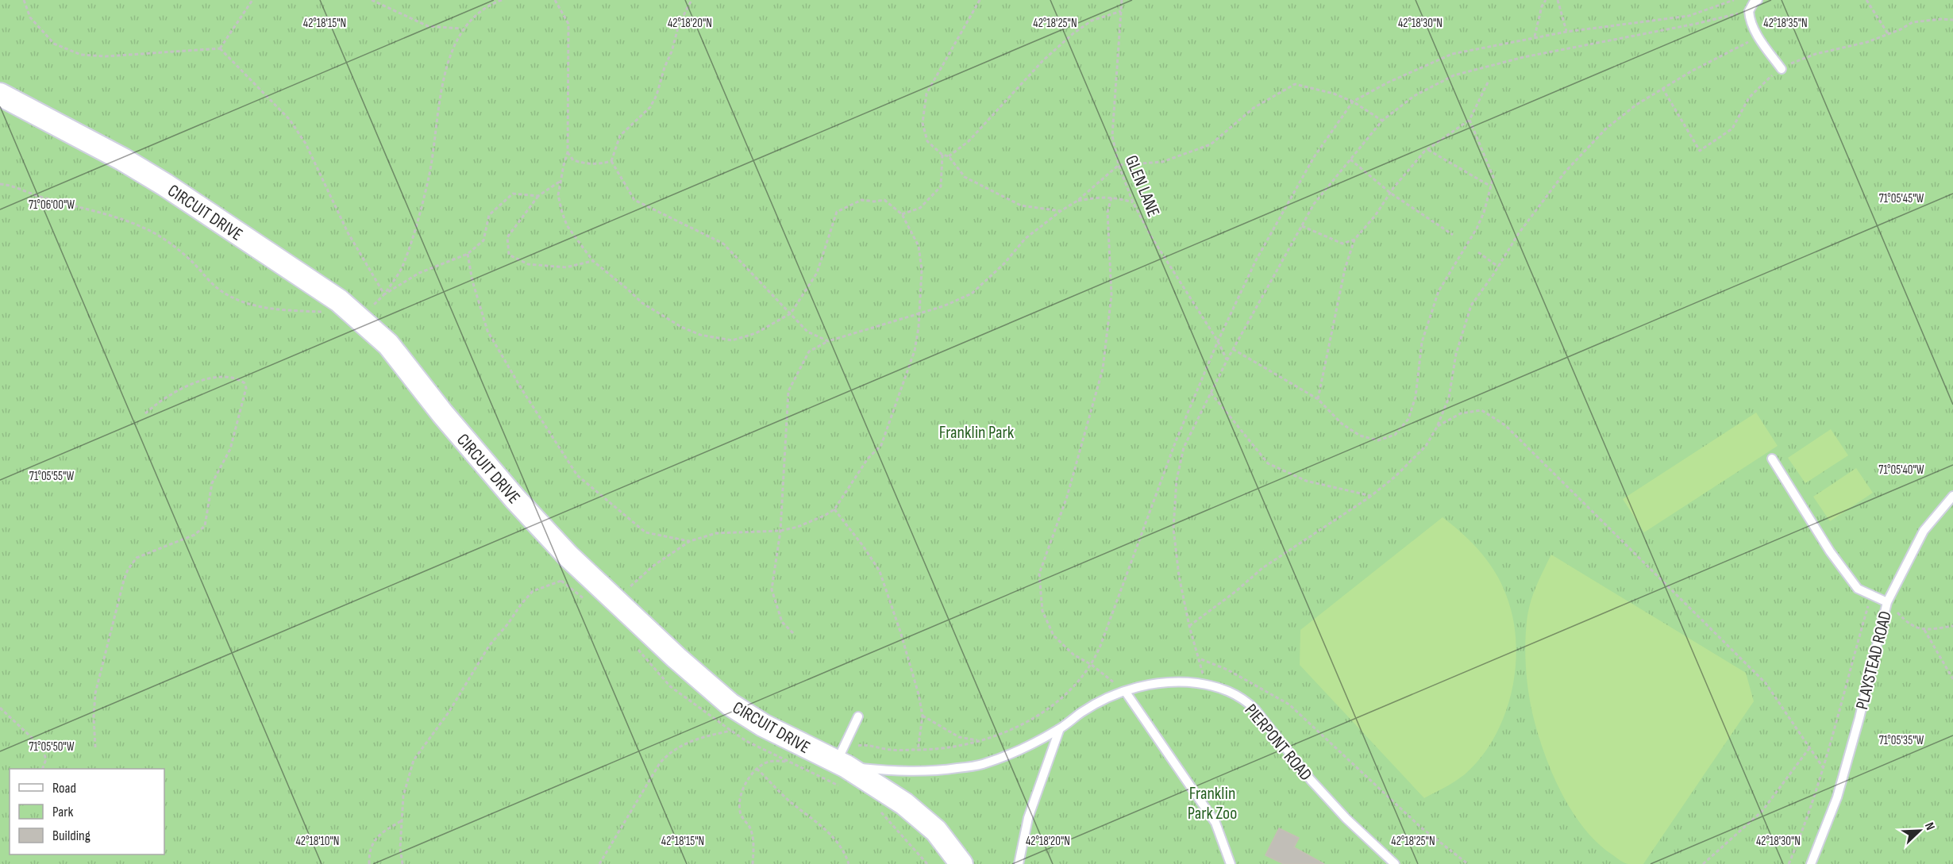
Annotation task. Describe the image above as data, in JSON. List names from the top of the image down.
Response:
{
  "streets": {
    "main road": ["CIRCUIT DRIVE"],
    "lane": ["PLAYSTEAD ROAD", "PIERPONT ROAD"],
    "path": ["GLEN LANE"]
  },
  "crossings": [
    ["CIRCUIT DRIVE", "PIERPONT ROAD"]
  ],
  "parks": ["Franklin Park", "Franklin Park Zoo"],
  "legend": ["Road", "Park", "Building"],
  "north": "top right",
  "coordinates": [
    "42°18'15\"N",
    "42°18'20\"N",
    "42°18'25\"N",
    "42°18'35\"N",
    "42°18'30\"N",
    "71°05'45\"W",
    "71°06'00\"W",
    "71°05'40\"W",
    "71°05'55\"W",
    "71°05'35\"W",
    "71°05'50\"W",
    "42°18'10\"N"
  ]
}
